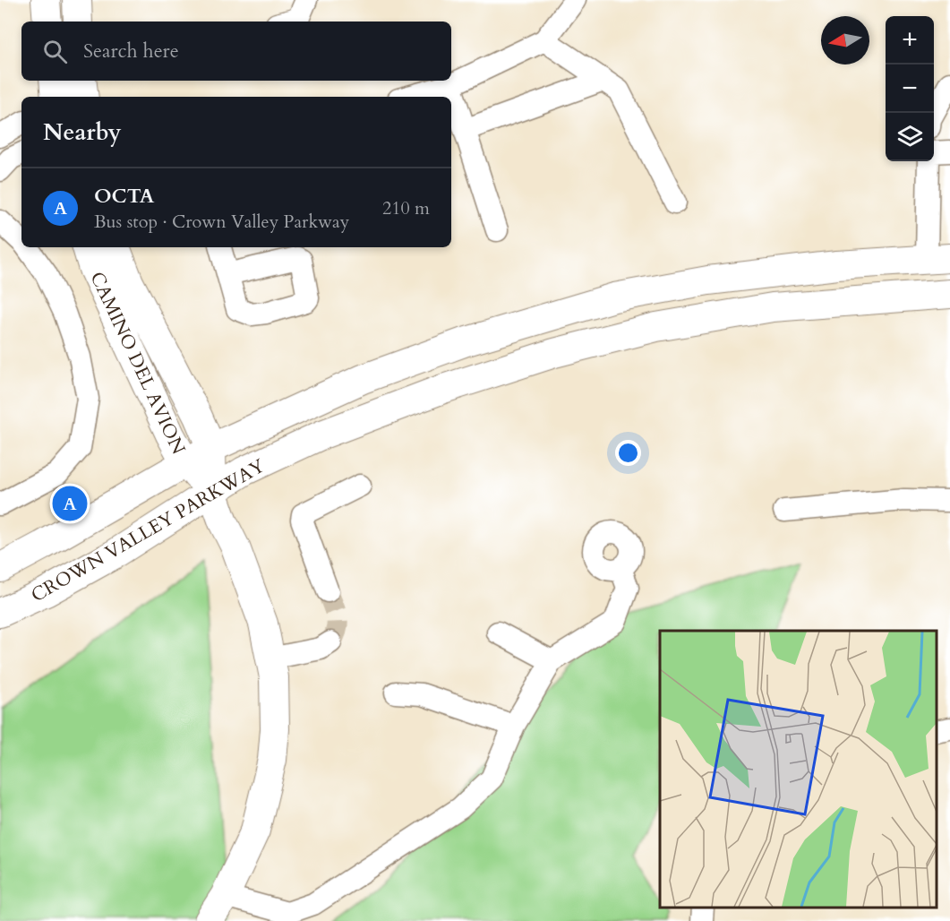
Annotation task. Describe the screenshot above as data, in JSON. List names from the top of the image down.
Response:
{
  "streets": {
    "main road": ["CAMINO DEL AVION", "CROWN VALLEY PARKWAY"]
  },
  "crossings": [
    ["CAMINO DEL AVION", "CROWN VALLEY PARKWAY"]
  ],
  "north": "left",
  "page": {
    "map_buttons": ["+", "−"],
    "search": "Search here",
    "heading": "Nearby",
    "list": [
      {
        "mark": "A",
        "name": "OCTA",
        "note": "Bus stop · Crown Valley Parkway",
        "value": "210 m"
      }
    ],
    "pins": "A"
  }
}
